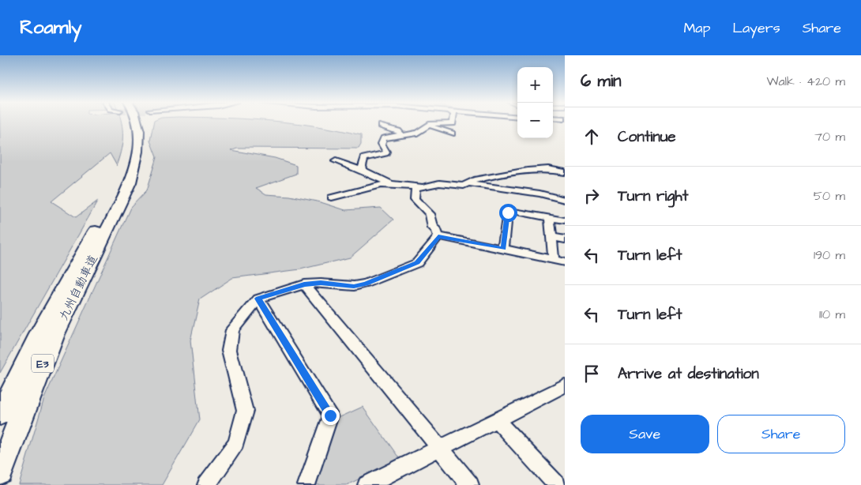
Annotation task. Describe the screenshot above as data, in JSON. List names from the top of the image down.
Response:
{
  "streets": {
    "highway": ["九州自動車道", "E3"]
  },
  "page": {
    "header": "Roamly",
    "nav": ["Map", "Layers", "Share"],
    "heading": ["6 min", "Walk · 420 m"],
    "map_buttons": ["+", "−"],
    "list": [
      ["Continue", "70 m"],
      ["Turn right", "50 m"],
      ["Turn left", "190 m"],
      ["Turn left", "110 m"],
      "Arrive at destination"
    ],
    "buttons": ["Save", "Share"]
  }
}
